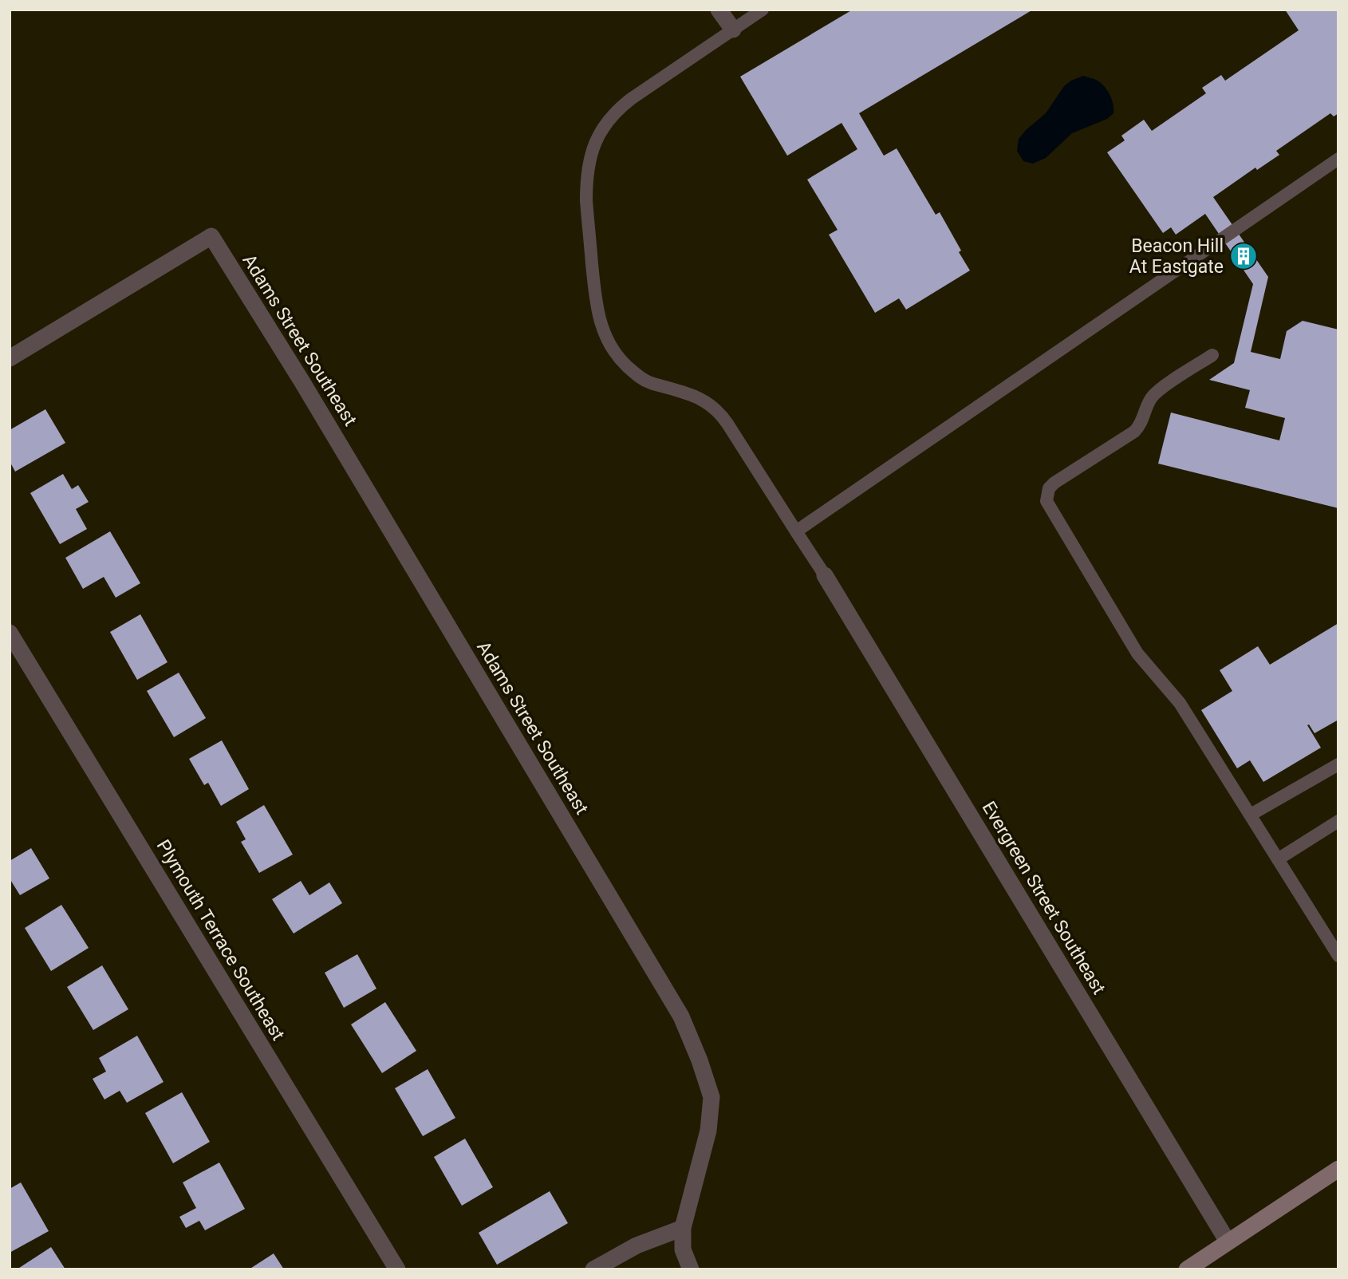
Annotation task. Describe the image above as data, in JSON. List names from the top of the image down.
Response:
{
  "streets": {
    "street": ["Adams Street Southeast", "Evergreen Street Southeast", "Plymouth Terrace Southeast"]
  },
  "places": {
    "building": ["Beacon Hill At Eastgate"]
  }
}
